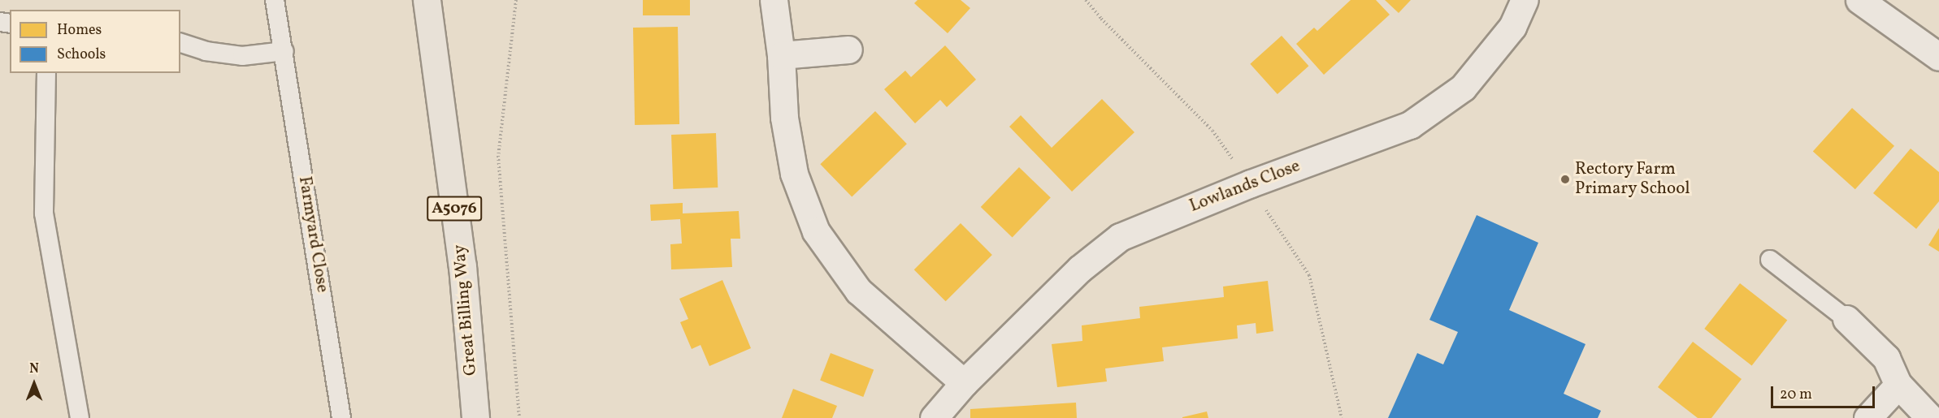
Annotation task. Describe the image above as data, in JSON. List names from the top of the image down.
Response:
{
  "streets": {
    "main road": ["A5076", "Great Billing Way"],
    "street": ["Lowlands Close"],
    "lane": ["Farmyard Close"]
  },
  "places": ["Rectory Farm Primary School"],
  "legend": ["Homes", "Schools"],
  "scale_bar": "20 m",
  "north": "top"
}
